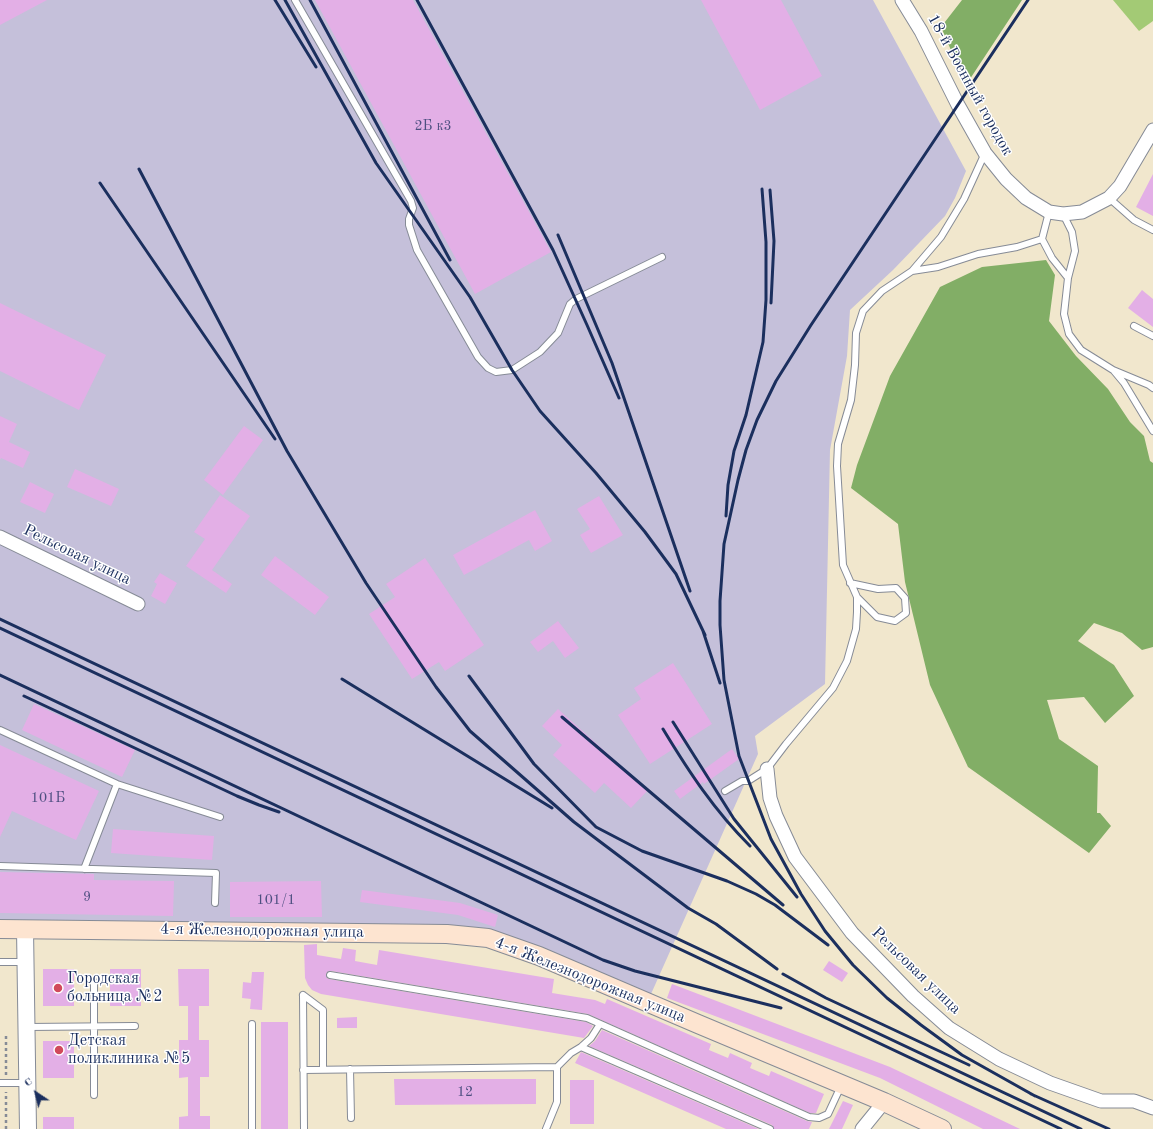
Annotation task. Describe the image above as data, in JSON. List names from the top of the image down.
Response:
{
  "streets": {
    "main road": ["4-я Железнодорожная улица"],
    "street": ["18-й Военный городок", "Рельсовая улица"]
  },
  "places": ["Городская больница №2", "Детская поликлиника №5"],
  "house_numbers": [
    "2Б к3",
    "101Б",
    "9",
    "101/1",
    "12"
  ],
  "north": "top left"
}
